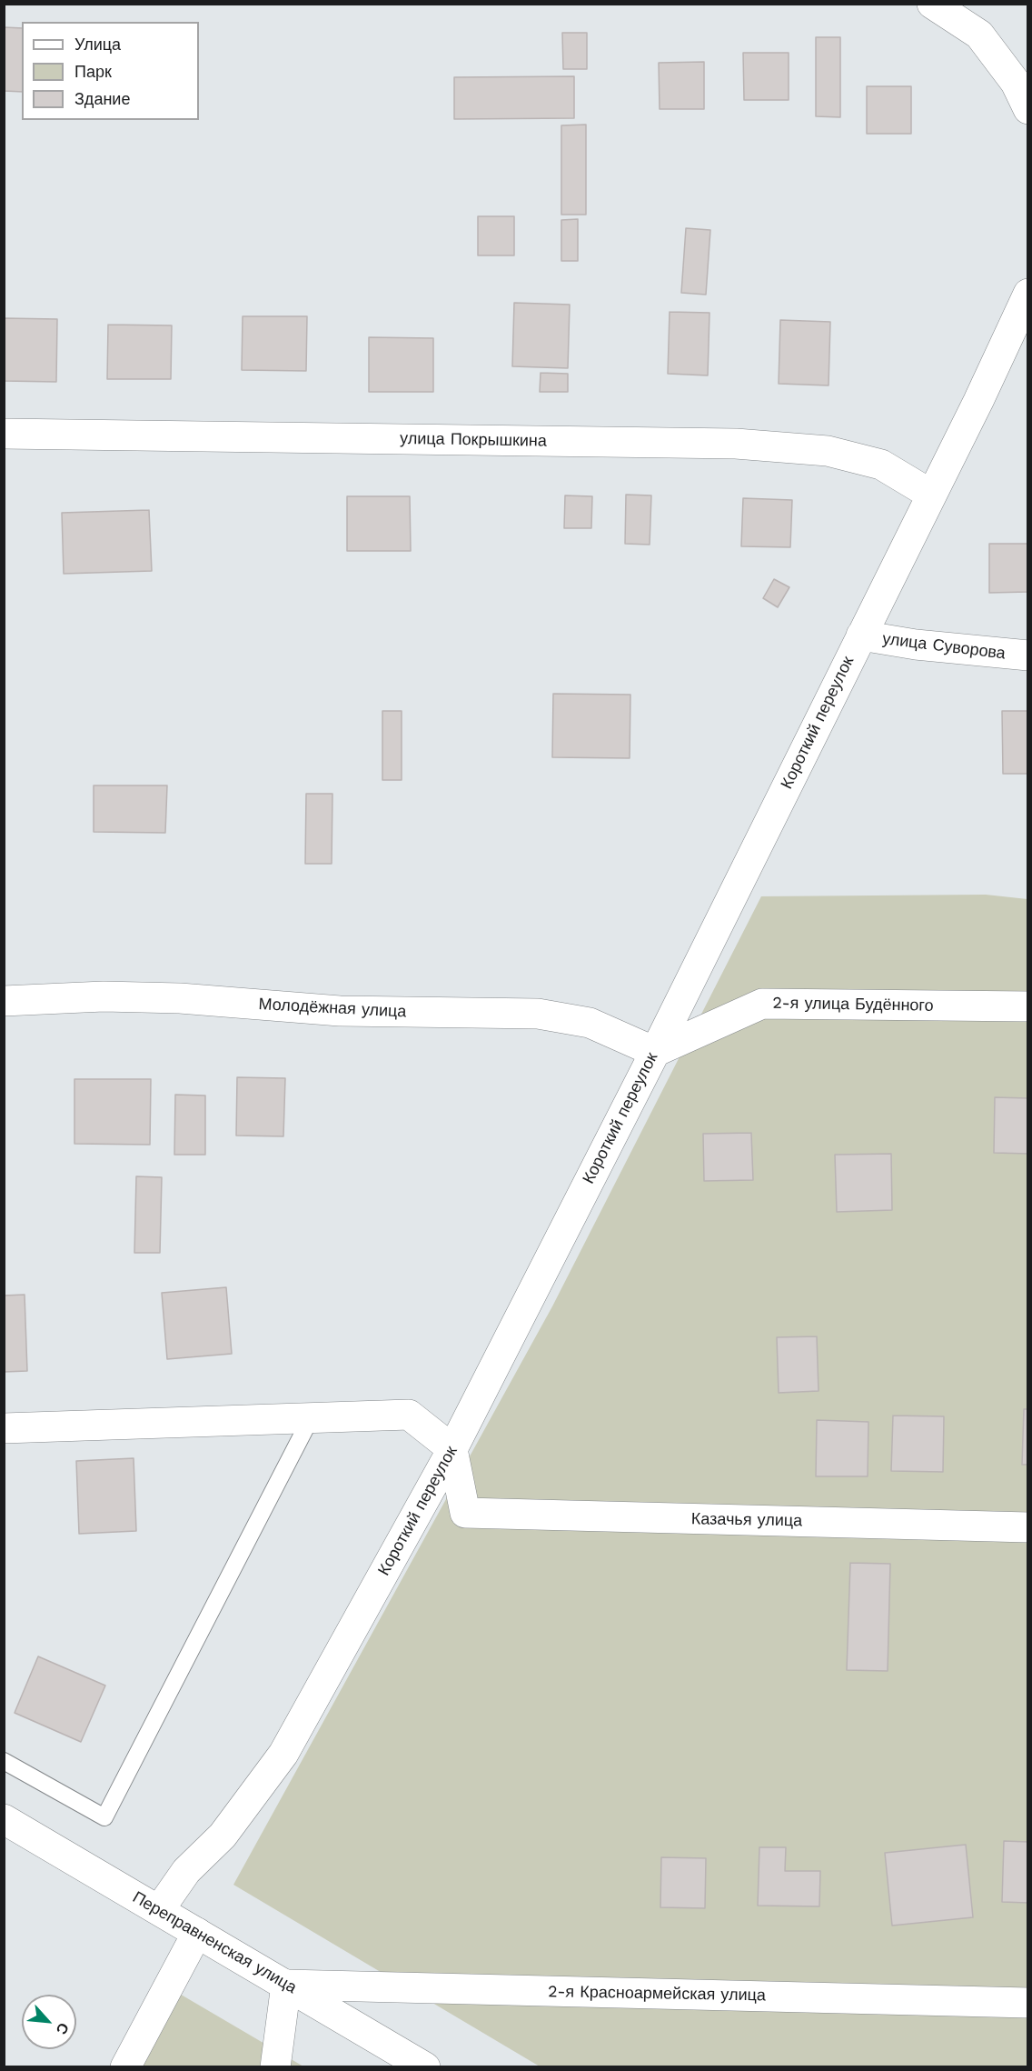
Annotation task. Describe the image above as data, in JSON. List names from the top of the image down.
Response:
{
  "streets": {
    "street": [
      "улица Покрышкина",
      "улица Суворова",
      "Короткий переулок",
      "2-я улица Будённого",
      "Молодёжная улица",
      "Казачья улица",
      "Переправненская улица",
      "2-я Красноармейская улица"
    ]
  },
  "crossings": [
    ["улица Покрышкина", "Короткий переулок"],
    ["улица Суворова", "Короткий переулок"],
    ["Короткий переулок", "2-я улица Будённого"],
    ["Короткий переулок", "Молодёжная улица"],
    ["Короткий переулок", "Казачья улица"],
    ["Короткий переулок", "Переправненская улица"],
    ["2-я улица Будённого", "Молодёжная улица"],
    ["Переправненская улица", "2-я Красноармейская улица"]
  ],
  "legend": ["Улица", "Парк", "Здание"],
  "north": "bottom right"
}
